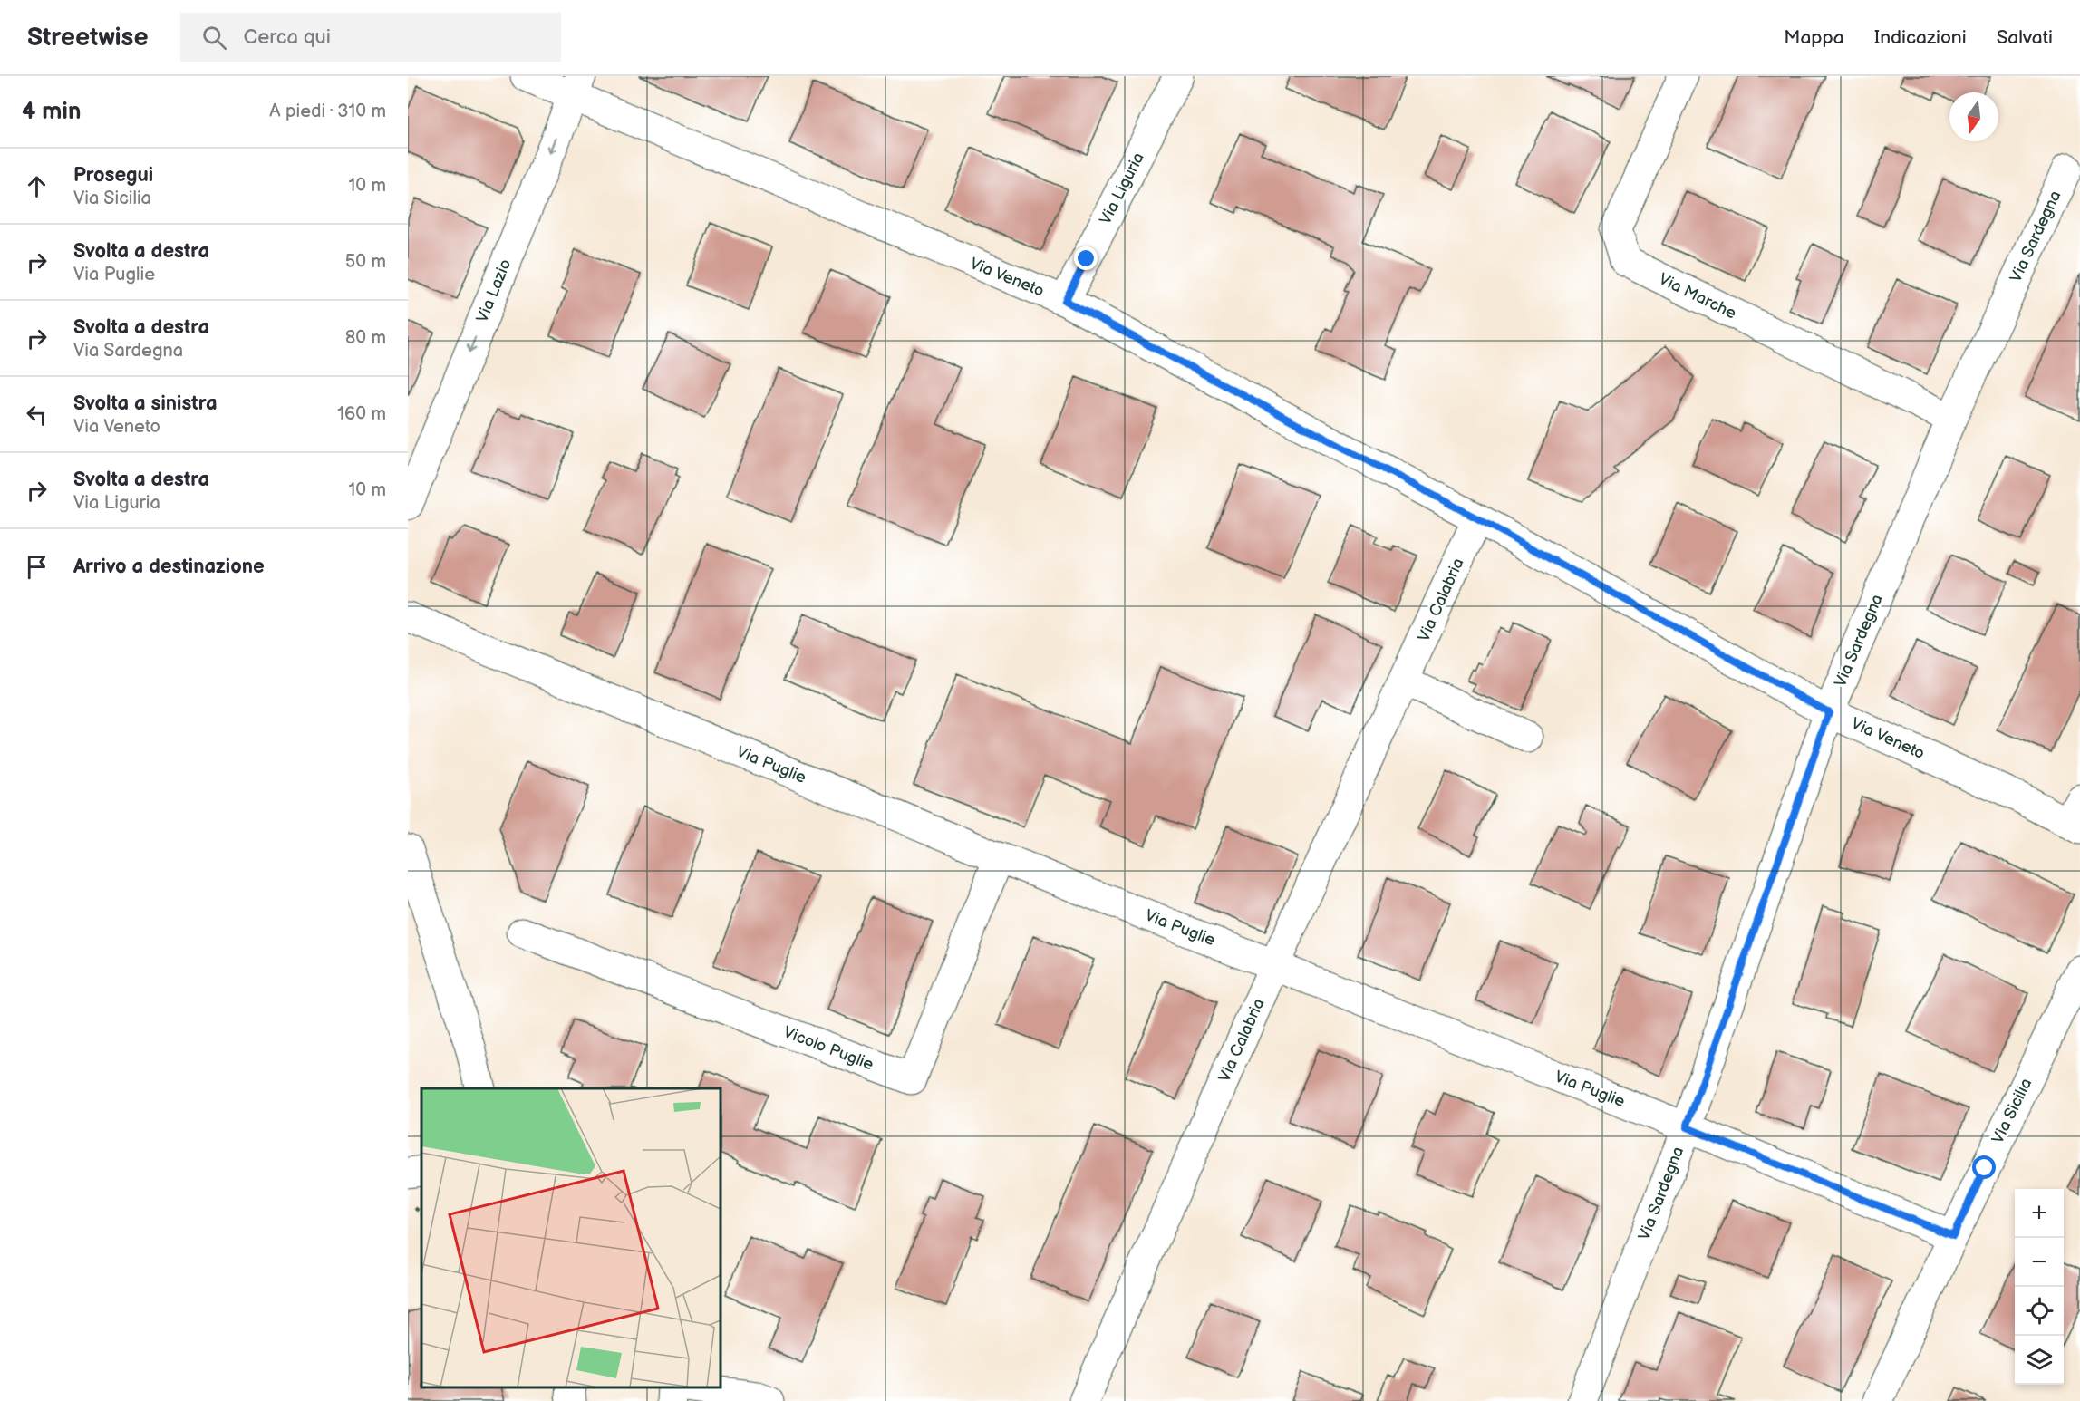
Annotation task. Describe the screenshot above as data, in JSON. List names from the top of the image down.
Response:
{
  "streets": {
    "street": [
      "Via Liguria",
      "Via Sardegna",
      "Via Veneto",
      "Via Lazio",
      "Via Marche",
      "Via Calabria",
      "Via Puglie",
      "Vicolo Puglie",
      "Via Sicilia"
    ]
  },
  "crossings": [
    ["Via Liguria", "Via Veneto"],
    ["Via Sardegna", "Via Veneto"],
    ["Via Sardegna", "Via Marche"],
    ["Via Sardegna", "Via Puglie"],
    ["Via Veneto", "Via Lazio"],
    ["Via Veneto", "Via Calabria"],
    ["Via Calabria", "Via Puglie"],
    ["Via Puglie", "Vicolo Puglie"],
    ["Via Puglie", "Via Sicilia"]
  ],
  "one_way": ["Via Lazio"],
  "north": "bottom",
  "page": {
    "header": "Streetwise",
    "search": "Cerca qui",
    "nav": ["Mappa", "Indicazioni", "Salvati"],
    "heading": ["4 min", "A piedi · 310 m"],
    "list": [
      ["Prosegui", "Via Sicilia", "10 m"],
      ["Svolta a destra", "Via Puglie", "50 m"],
      ["Svolta a destra", "Via Sardegna", "80 m"],
      ["Svolta a sinistra", "Via Veneto", "160 m"],
      ["Svolta a destra", "Via Liguria", "10 m"],
      "Arrivo a destinazione"
    ],
    "map_buttons": ["+", "−"]
  }
}
